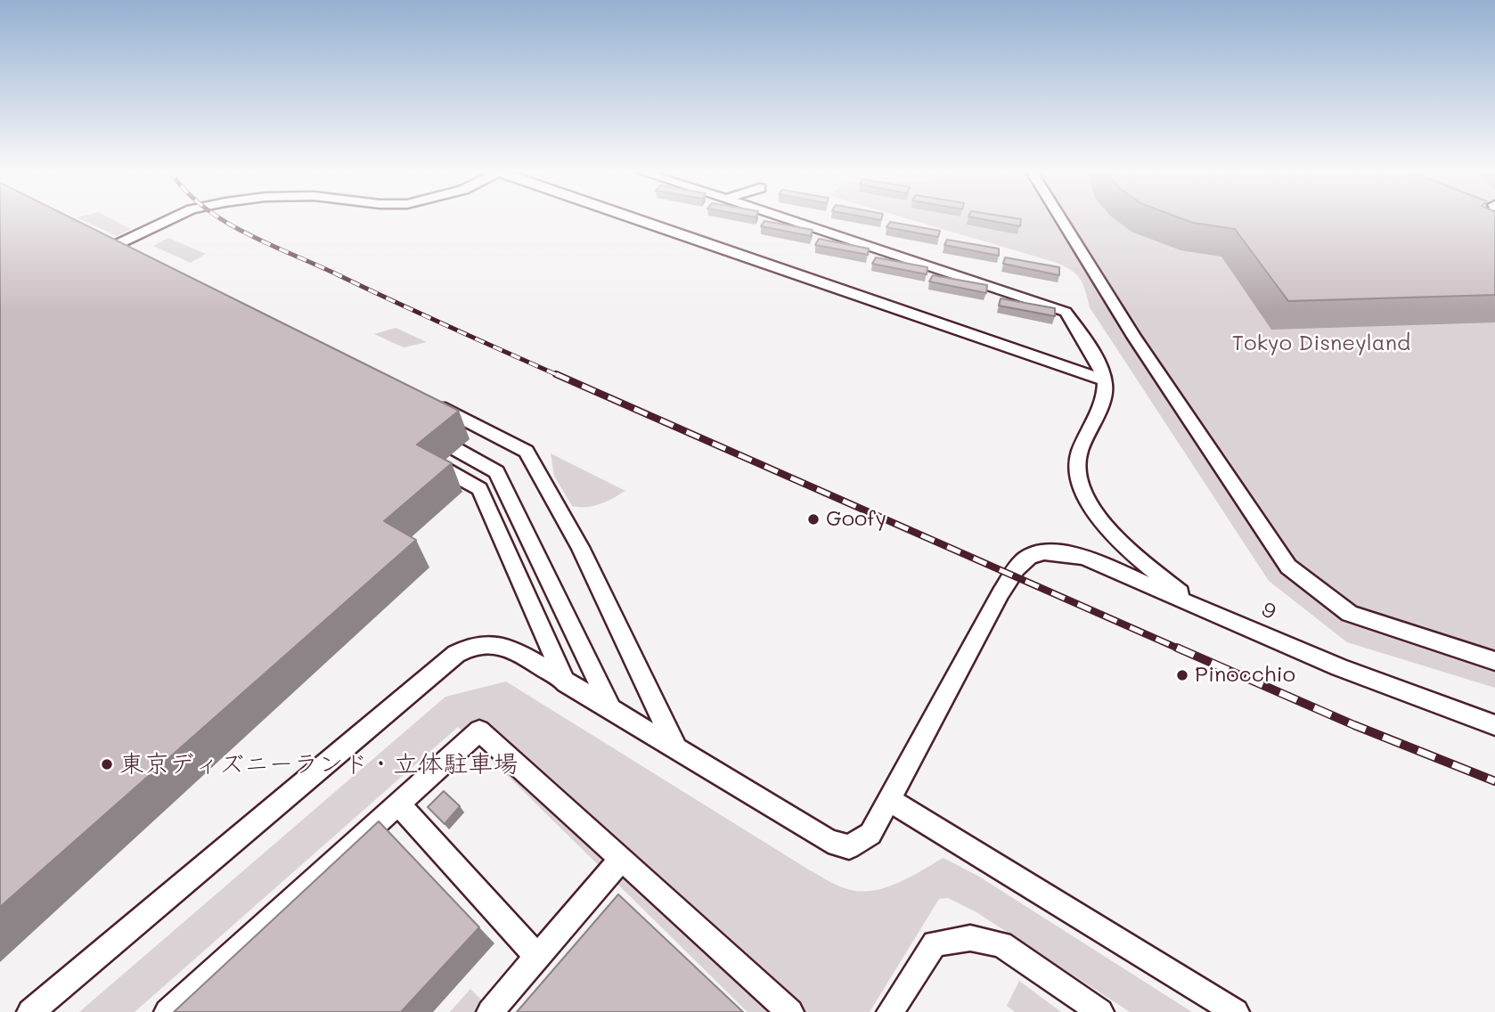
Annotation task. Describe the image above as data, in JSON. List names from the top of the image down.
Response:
{
  "streets": {
    "lane": ["9"]
  },
  "parks": ["Tokyo Disneyland"],
  "places": ["Goofy", "Pinocchio", "東京ディズニーランド・立体駐車場"]
}
